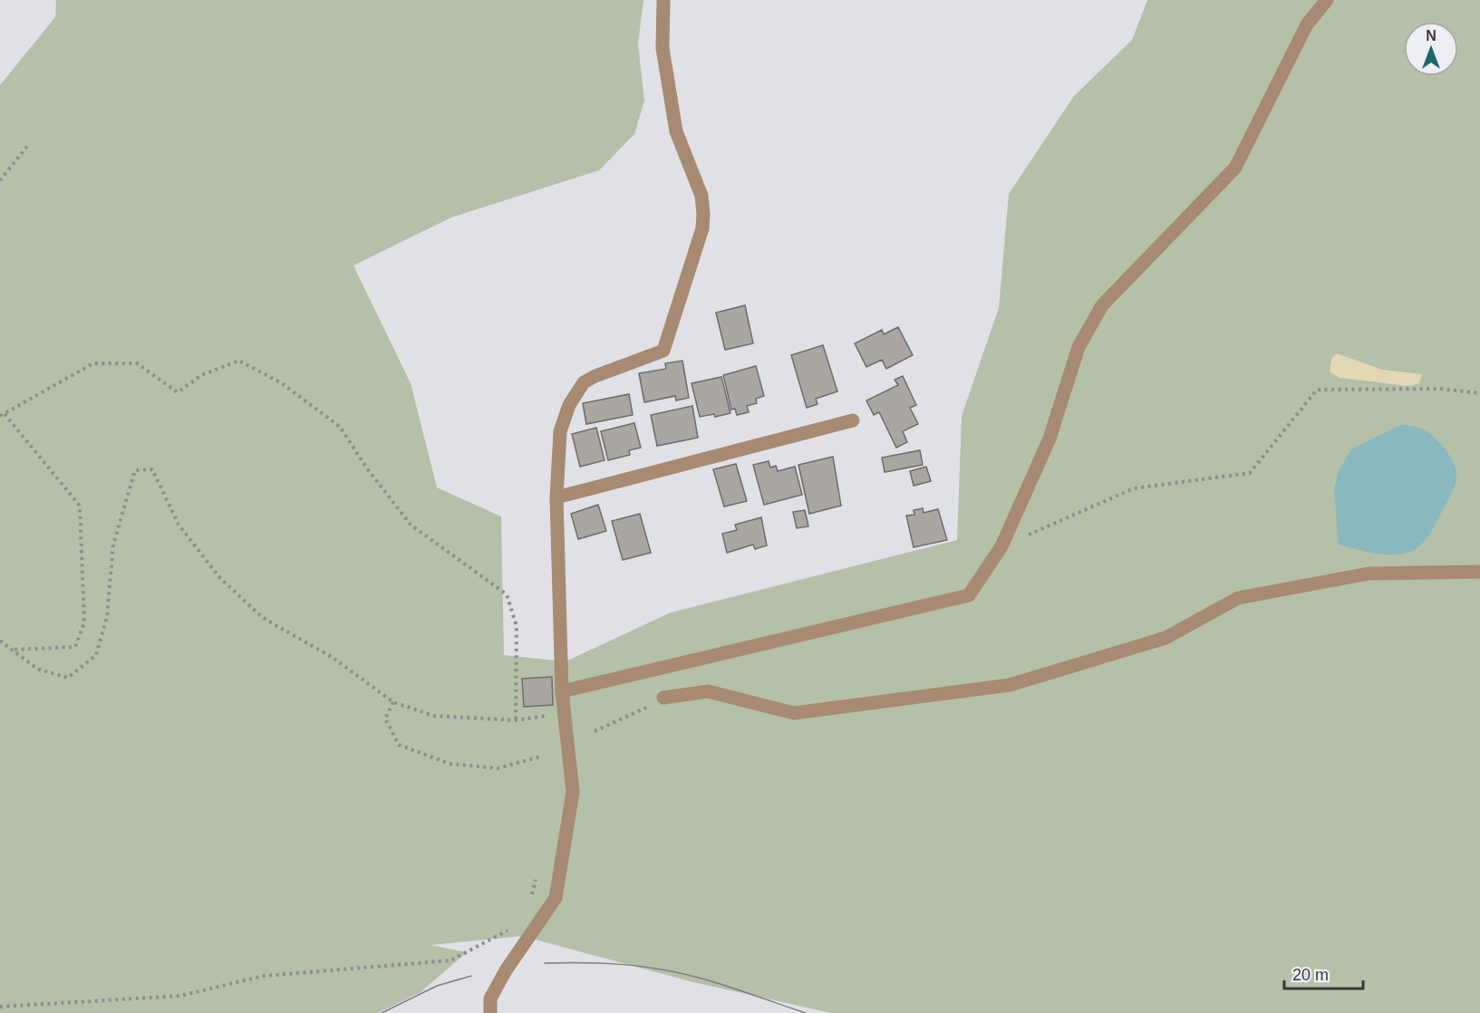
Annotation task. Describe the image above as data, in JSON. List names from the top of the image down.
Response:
{
  "scale_bar": "20 m",
  "north": "top"
}
